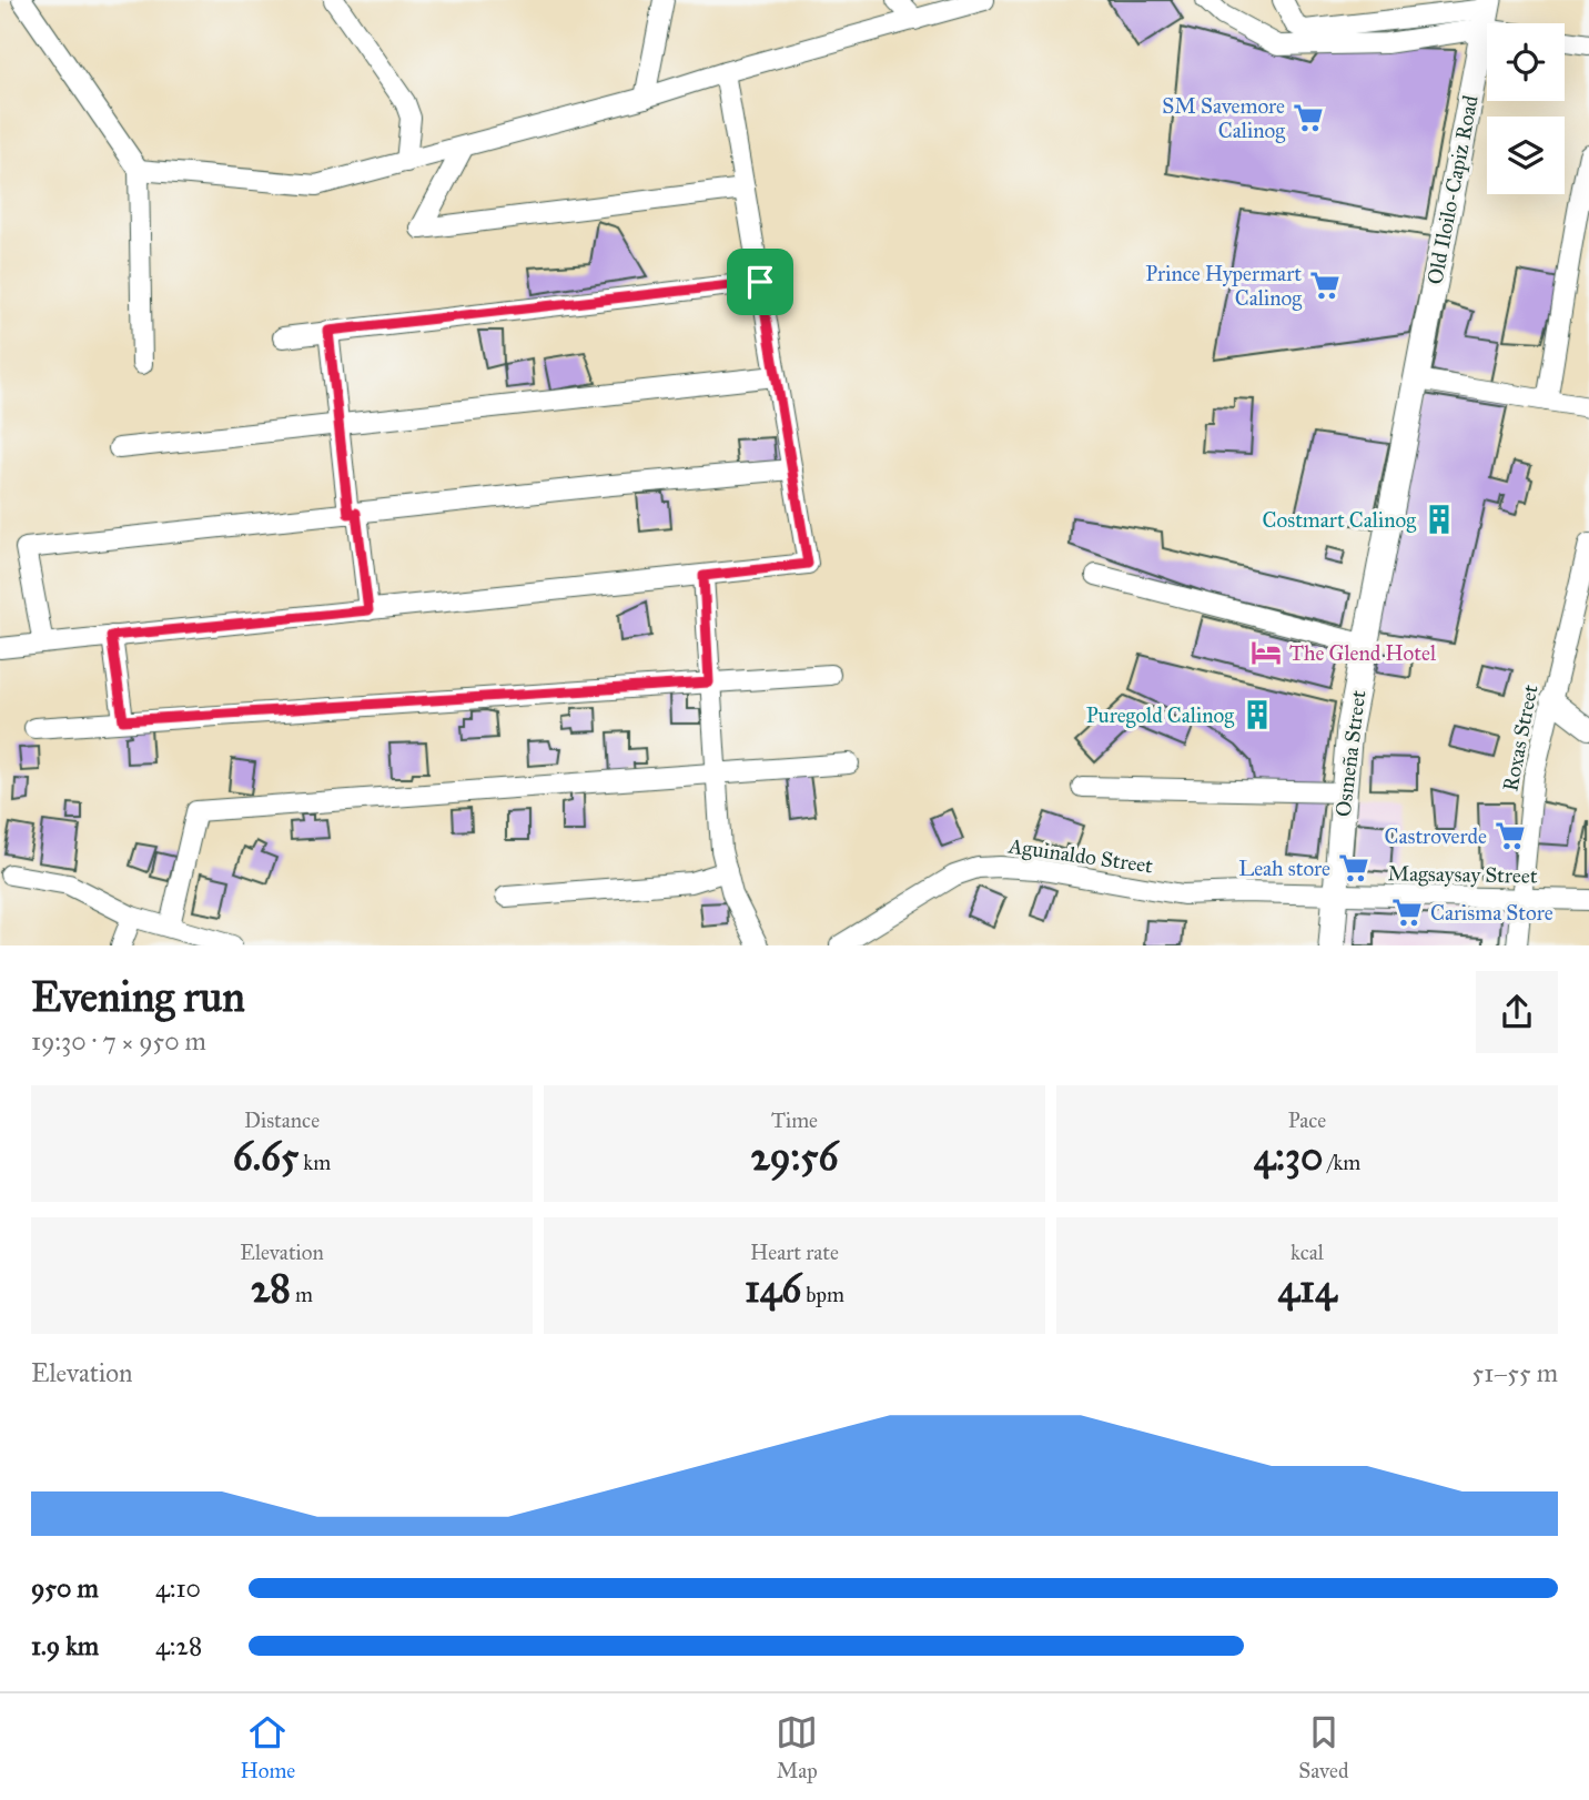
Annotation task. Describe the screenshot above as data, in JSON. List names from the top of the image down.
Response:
{
  "streets": {
    "main road": ["Old Iloilo-Capiz Road", "Osmeña Street"],
    "street": ["Roxas Street", "Aguinaldo Street", "Magsaysay Street"]
  },
  "crossings": [
    ["Old Iloilo-Capiz Road", "Osmeña Street"],
    ["Roxas Street", "Magsaysay Street"],
    ["Osmeña Street", "Aguinaldo Street"],
    ["Osmeña Street", "Magsaysay Street"],
    ["Aguinaldo Street", "Magsaysay Street"]
  ],
  "places": {
    "supermarket": [
      "SM Savemore Calinog",
      "Prince Hypermart Calinog",
      "Castroverde",
      "Leah store",
      "Carisma Store"
    ],
    "building": ["Costmart Calinog", "Puregold Calinog"],
    "hotel": ["The Glend Hotel"]
  },
  "page": {
    "heading": ["Evening run", "19:30 · 7 × 950 m"],
    "stats": [
      ["Distance", "6.65 km"],
      ["Time", "29:56"],
      ["Pace", "4:30 /km"],
      ["Elevation", "28 m"],
      ["Heart rate", "146 bpm"],
      ["kcal", "414"]
    ],
    "chart": ["Elevation", "51–55 m"],
    "list": [
      {
        "name": "950 m",
        "note": "4:10"
      },
      {
        "name": "1.9 km",
        "note": "4:28"
      }
    ],
    "tabs": ["Home", "Map", "Saved"]
  }
}
